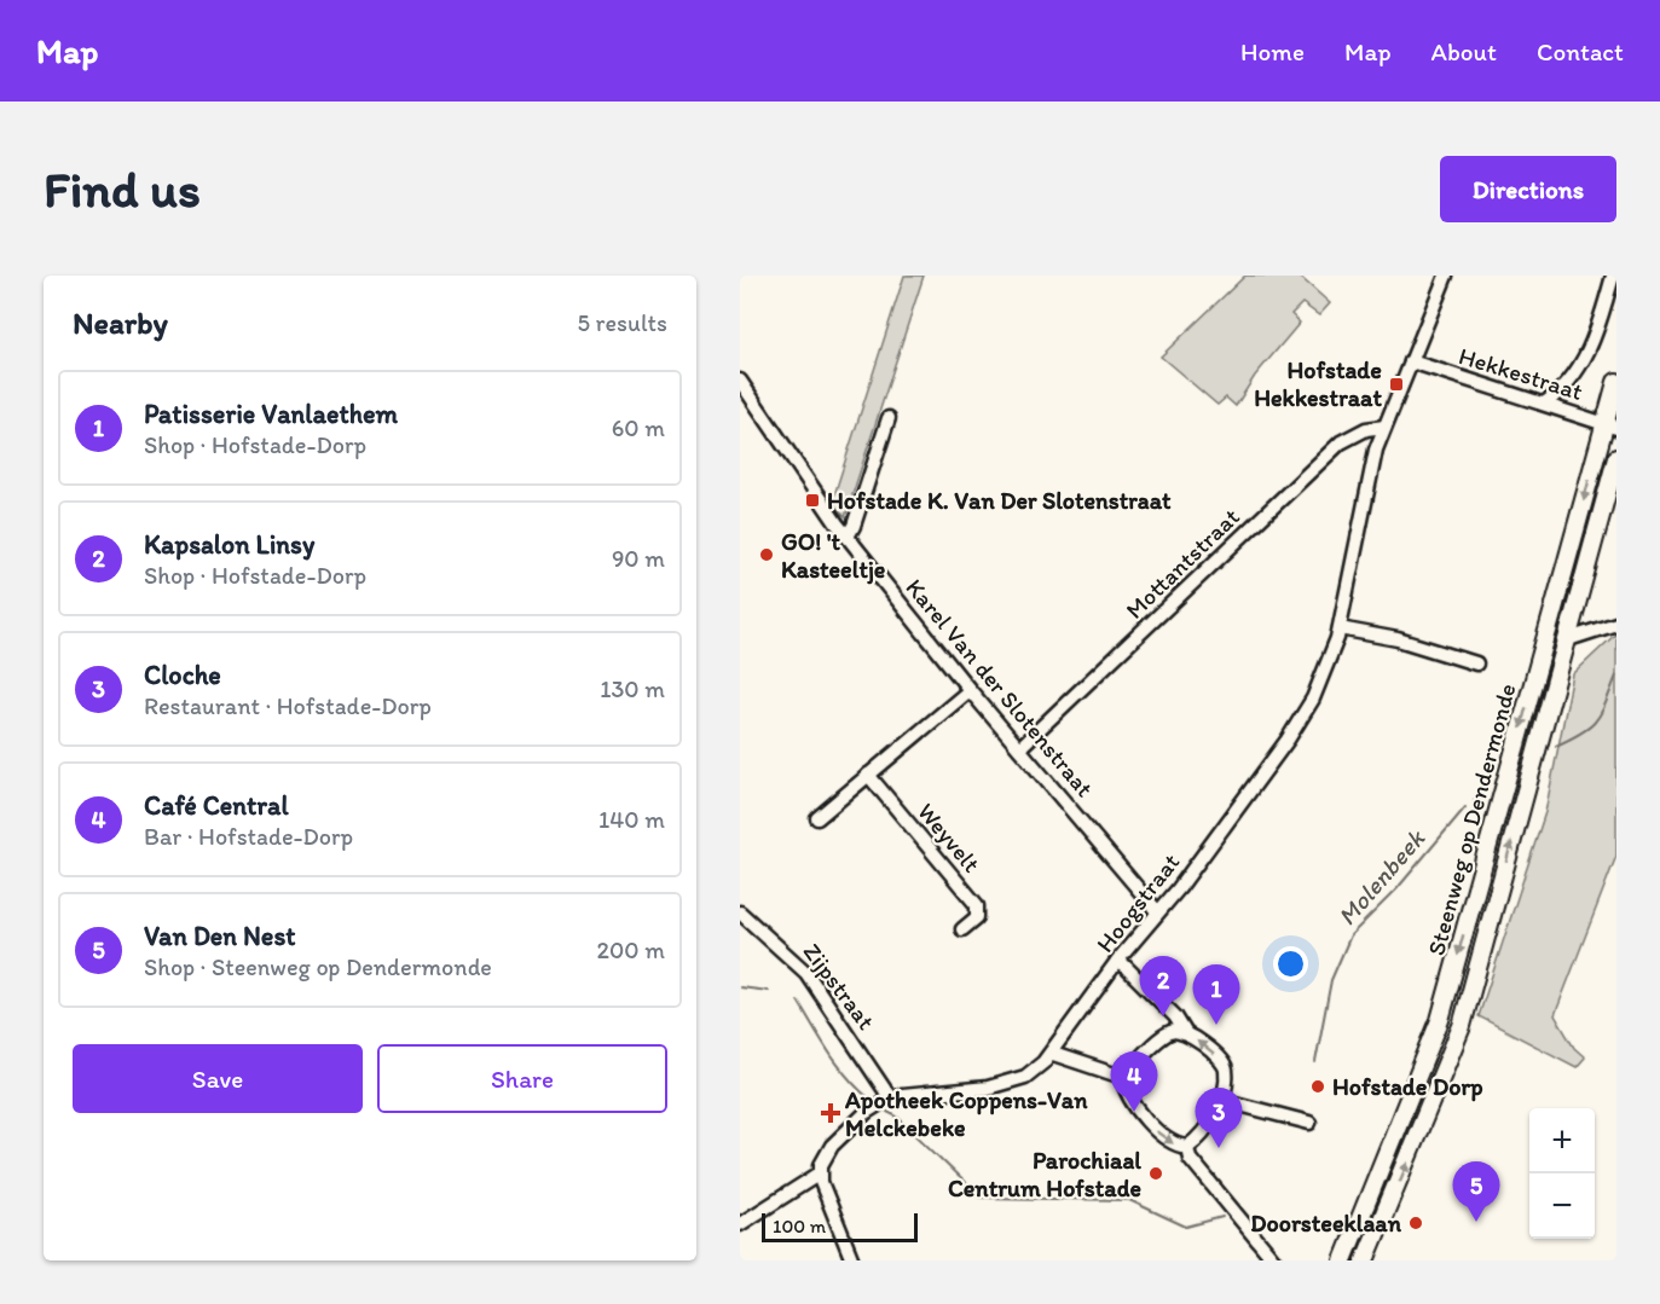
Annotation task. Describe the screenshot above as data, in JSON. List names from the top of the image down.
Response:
{
  "streets": {
    "main road": ["Steenweg op Dendermonde"],
    "street": [
      "Hekkestraat",
      "Mottantstraat",
      "Karel Van der Slotenstraat",
      "Weyvelt",
      "Hoogstraat",
      "Zijpstraat"
    ]
  },
  "crossings": [
    ["Hekkestraat", "Steenweg op Dendermonde"],
    ["Hekkestraat", "Hoogstraat"],
    ["Mottantstraat", "Karel Van der Slotenstraat"],
    ["Mottantstraat", "Hoogstraat"],
    ["Karel Van der Slotenstraat", "Hoogstraat"],
    ["Hoogstraat", "Zijpstraat"]
  ],
  "water": ["Molenbeek"],
  "places": {
    "transit": ["Hofstade Hekkestraat", "Hofstade K. Van Der Slotenstraat"],
    "other": [
      "GO! 't Kasteeltje",
      "Hofstade Dorp",
      "Parochiaal Centrum Hofstade",
      "Doorsteeklaan"
    ],
    "health": ["Apotheek Coppens-Van Melckebeke"]
  },
  "scale_bar": "100 m",
  "page": {
    "header": "Map",
    "nav": [
      "Home",
      "Map",
      "About",
      "Contact"
    ],
    "buttons": [
      "Directions",
      ["Save", "Share"]
    ],
    "title": "Find us",
    "heading": ["Nearby", "5 results"],
    "list": [
      {
        "mark": "1",
        "name": "Patisserie Vanlaethem",
        "note": "Shop · Hofstade-Dorp",
        "value": "60 m"
      },
      {
        "mark": "2",
        "name": "Kapsalon Linsy",
        "note": "Shop · Hofstade-Dorp",
        "value": "90 m"
      },
      {
        "mark": "3",
        "name": "Cloche",
        "note": "Restaurant · Hofstade-Dorp",
        "value": "130 m"
      },
      {
        "mark": "4",
        "name": "Café Central",
        "note": "Bar · Hofstade-Dorp",
        "value": "140 m"
      },
      {
        "mark": "5",
        "name": "Van Den Nest",
        "note": "Shop · Steenweg op Dendermonde",
        "value": "200 m"
      }
    ],
    "pins": [
      "2",
      "1",
      "4",
      "3",
      "5"
    ],
    "map_buttons": ["+", "−"],
    "scale": "100 m"
  }
}
